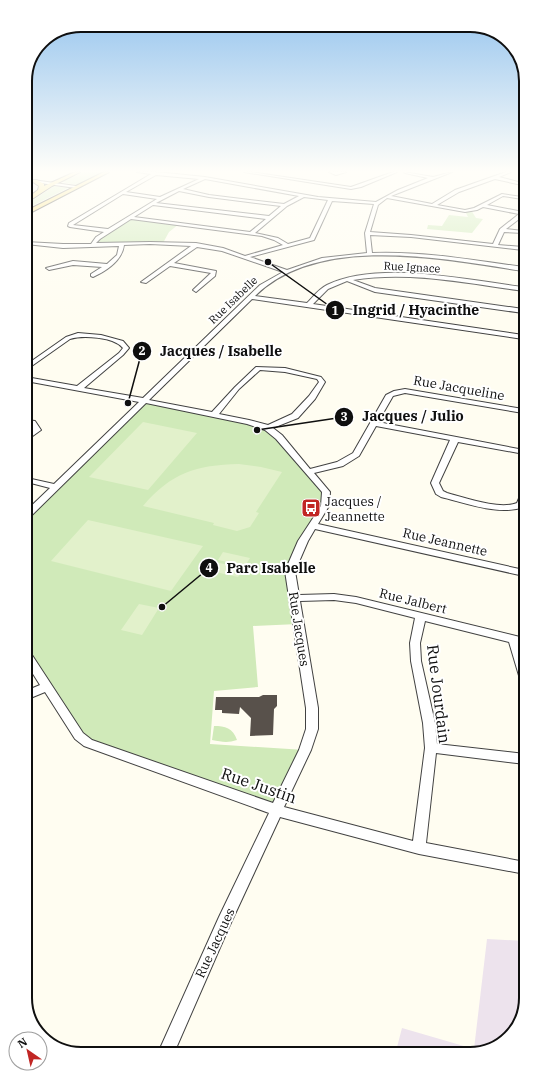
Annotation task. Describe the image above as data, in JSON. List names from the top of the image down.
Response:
{
  "streets": {
    "street": [
      "Rue Ignace",
      "Rue Isabelle",
      "Rue Jacqueline",
      "Rue Jeannette",
      "Rue Jalbert",
      "Rue Jacques",
      "Rue Jourdain",
      "Rue Justin"
    ]
  },
  "crossings": [
    ["Rue Isabelle", "Rue Jacques"],
    ["Rue Jacqueline", "Rue Jacques"],
    ["Rue Jeannette", "Rue Jacques"],
    ["Rue Jalbert", "Rue Jacques"],
    ["Rue Jalbert", "Rue Jourdain"],
    ["Rue Jacques", "Rue Justin"],
    ["Rue Jourdain", "Rue Justin"]
  ],
  "places": {
    "other": [
      "Ingrid / Hyacinthe",
      "Jacques / Isabelle",
      "Jacques / Julio",
      "Parc Isabelle"
    ],
    "bus stop": ["Jacques / Jeannette"]
  },
  "north": "top left"
}
